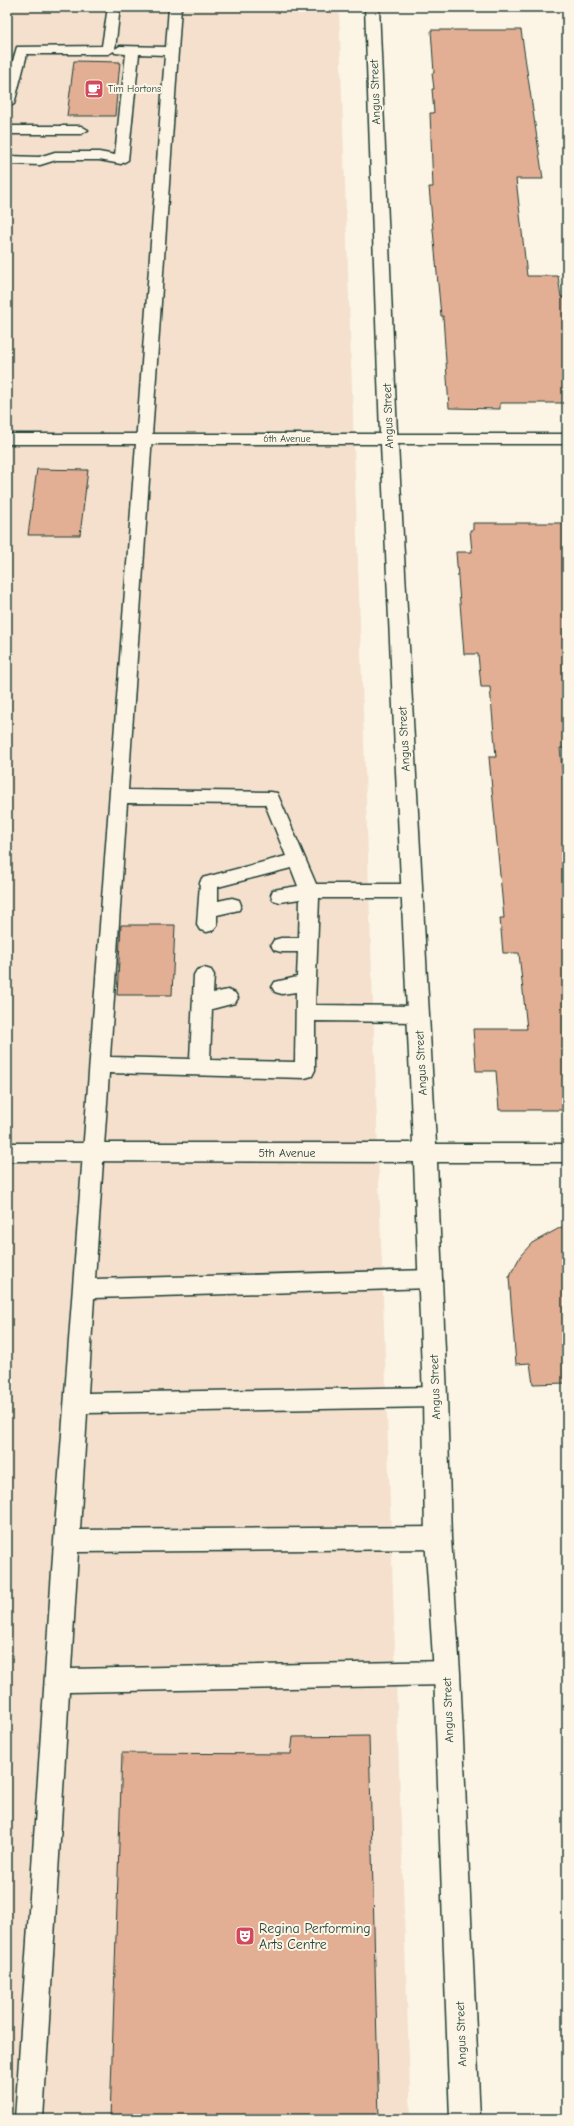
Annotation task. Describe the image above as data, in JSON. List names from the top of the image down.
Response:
{
  "streets": {
    "street": ["Angus Street", "6th Avenue", "5th Avenue"]
  },
  "crossings": [
    ["Angus Street", "6th Avenue"],
    ["Angus Street", "5th Avenue"]
  ],
  "places": {
    "cafe": ["Tim Hortons"],
    "theatre": ["Regina Performing Arts Centre"]
  }
}
